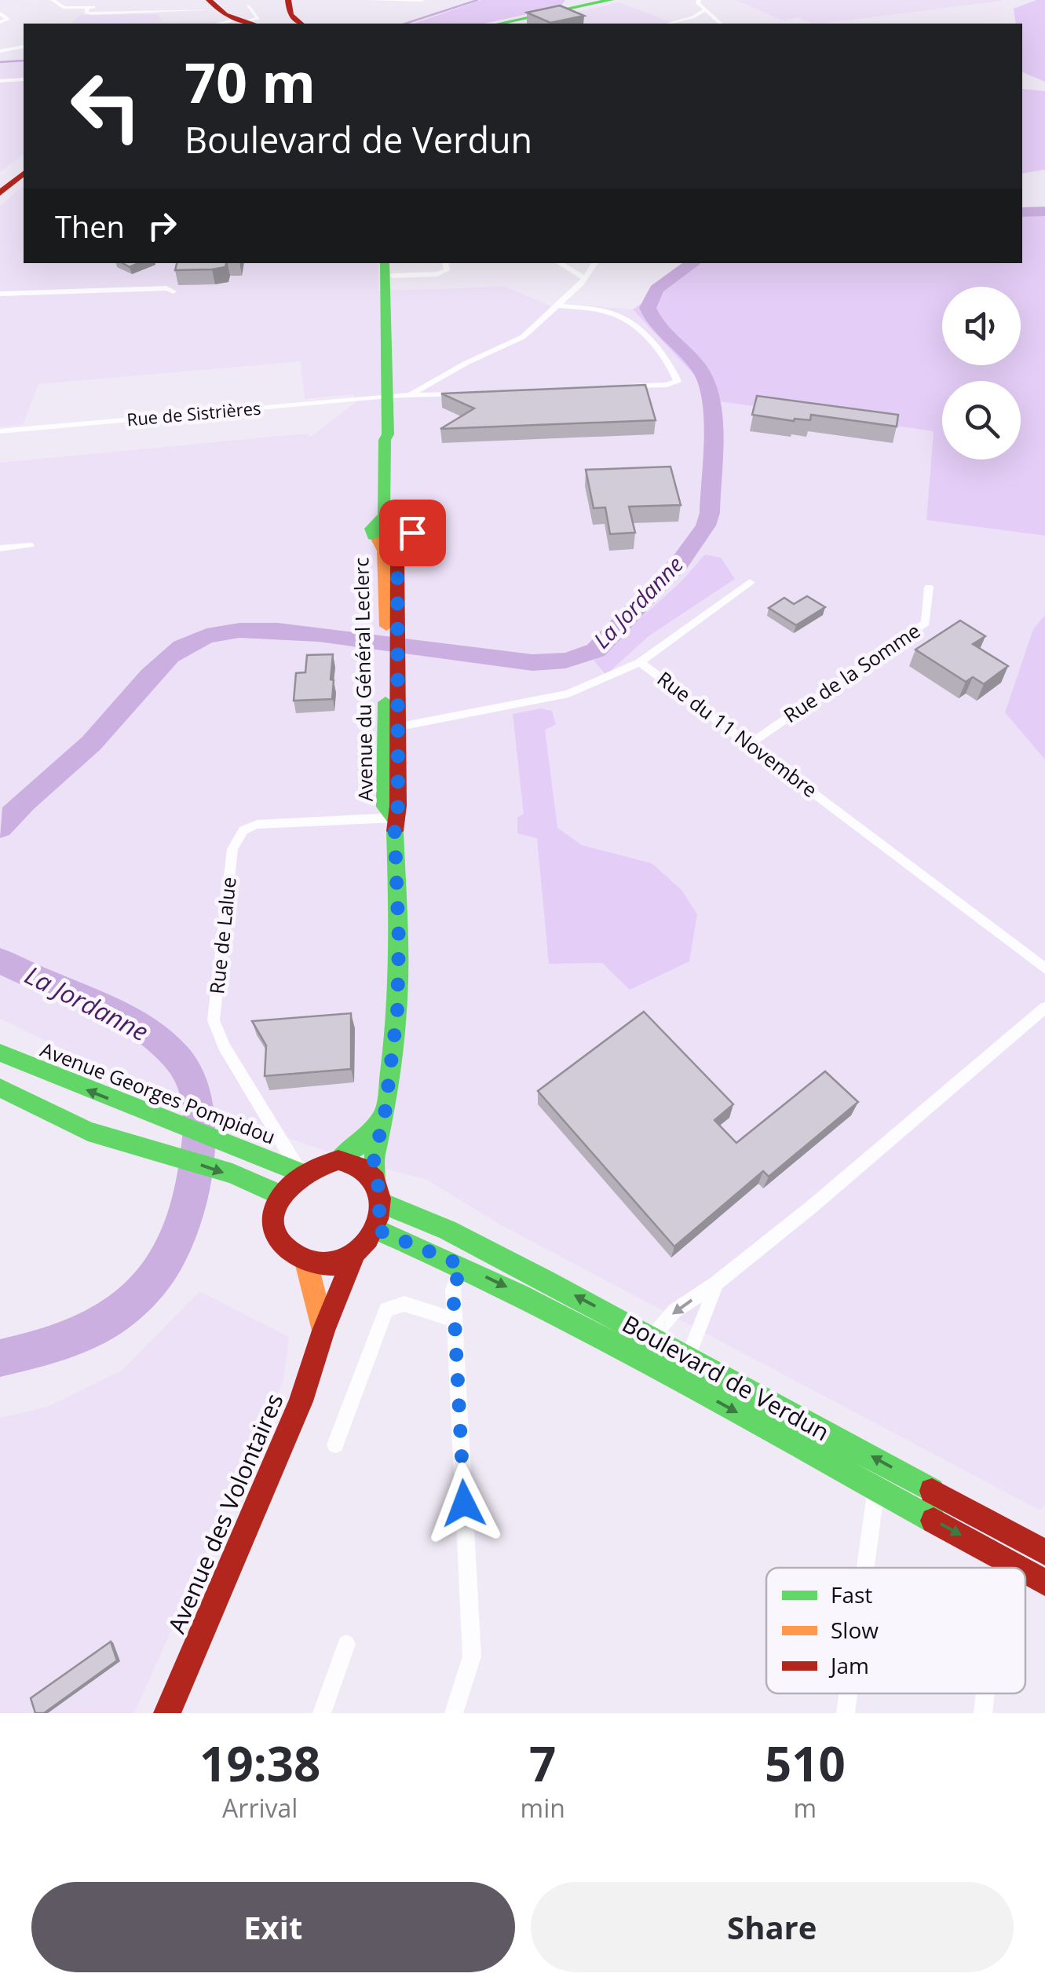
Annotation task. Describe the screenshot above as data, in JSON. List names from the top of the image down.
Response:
{
  "streets": {
    "main road": [
      "Avenue du Général Leclerc",
      "Avenue Georges Pompidou",
      "Boulevard de Verdun",
      "Avenue des Volontaires"
    ],
    "street": [
      "Rue de Sistrières",
      "Rue de la Somme",
      "Rue du 11 Novembre",
      "Rue de Lalue"
    ]
  },
  "crossings": [
    ["Rue de Sistrières", "Avenue du Général Leclerc"],
    ["Rue de la Somme", "Rue du 11 Novembre"],
    ["Avenue du Général Leclerc", "Rue du 11 Novembre"],
    ["Avenue du Général Leclerc", "Rue de Lalue"],
    ["Avenue du Général Leclerc", "Avenue Georges Pompidou"],
    ["Avenue du Général Leclerc", "Boulevard de Verdun"],
    ["Avenue du Général Leclerc", "Avenue des Volontaires"],
    ["Rue de Lalue", "Avenue Georges Pompidou"],
    ["Rue de Lalue", "Boulevard de Verdun"],
    ["Rue de Lalue", "Avenue des Volontaires"],
    ["Avenue Georges Pompidou", "Boulevard de Verdun"],
    ["Avenue Georges Pompidou", "Avenue des Volontaires"],
    ["Boulevard de Verdun", "Avenue des Volontaires"]
  ],
  "water": ["La Jordanne"],
  "legend": ["Fast", "Slow", "Jam"],
  "page": {
    "turn": ["70 m", "Boulevard de Verdun"],
    "then": "Then",
    "eta": [
      "19:38",
      "Arrival",
      "7",
      "min",
      "510",
      "m"
    ],
    "buttons": ["Exit", "Share"]
  }
}
